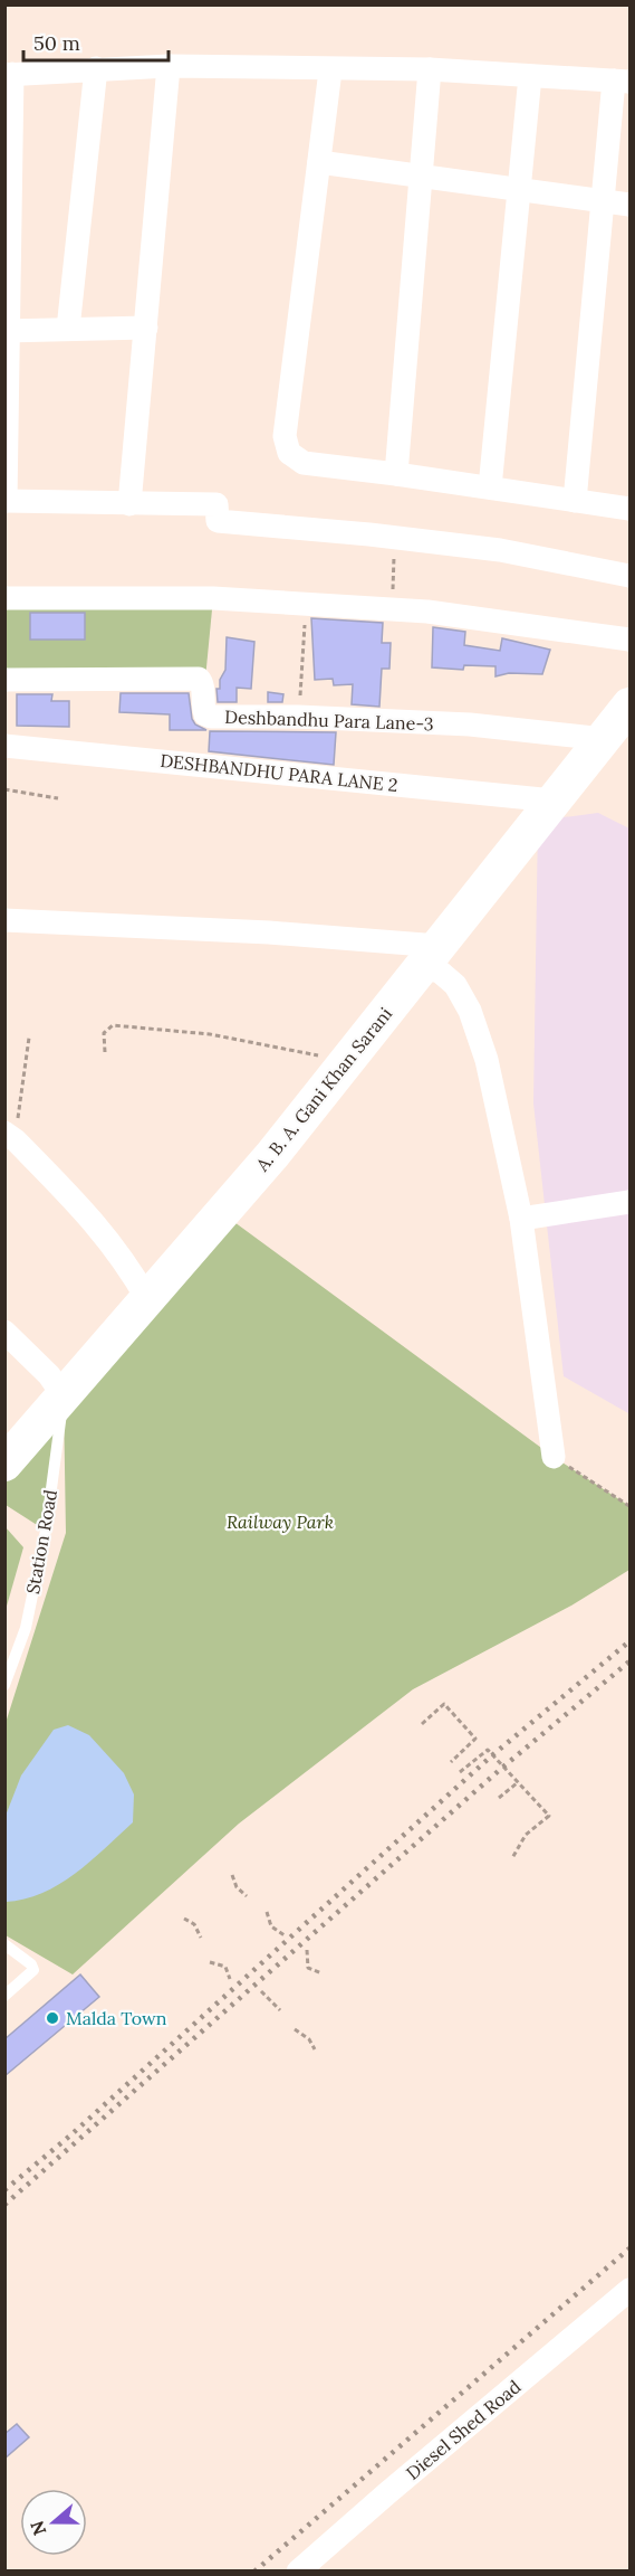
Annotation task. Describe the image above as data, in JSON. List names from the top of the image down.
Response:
{
  "streets": {
    "main road": ["A. B. A. Gani Khan Sarani"],
    "street": ["Deshbandhu Para Lane-3", "DESHBANDHU PARA LANE 2", "Diesel Shed Road"],
    "lane": ["Station Road"]
  },
  "crossings": [
    ["Deshbandhu Para Lane-3", "A. B. A. Gani Khan Sarani"],
    ["DESHBANDHU PARA LANE 2", "A. B. A. Gani Khan Sarani"],
    ["A. B. A. Gani Khan Sarani", "Station Road"]
  ],
  "parks": ["Railway Park"],
  "places": ["Malda Town"],
  "scale_bar": "50 m",
  "north": "left"
}
